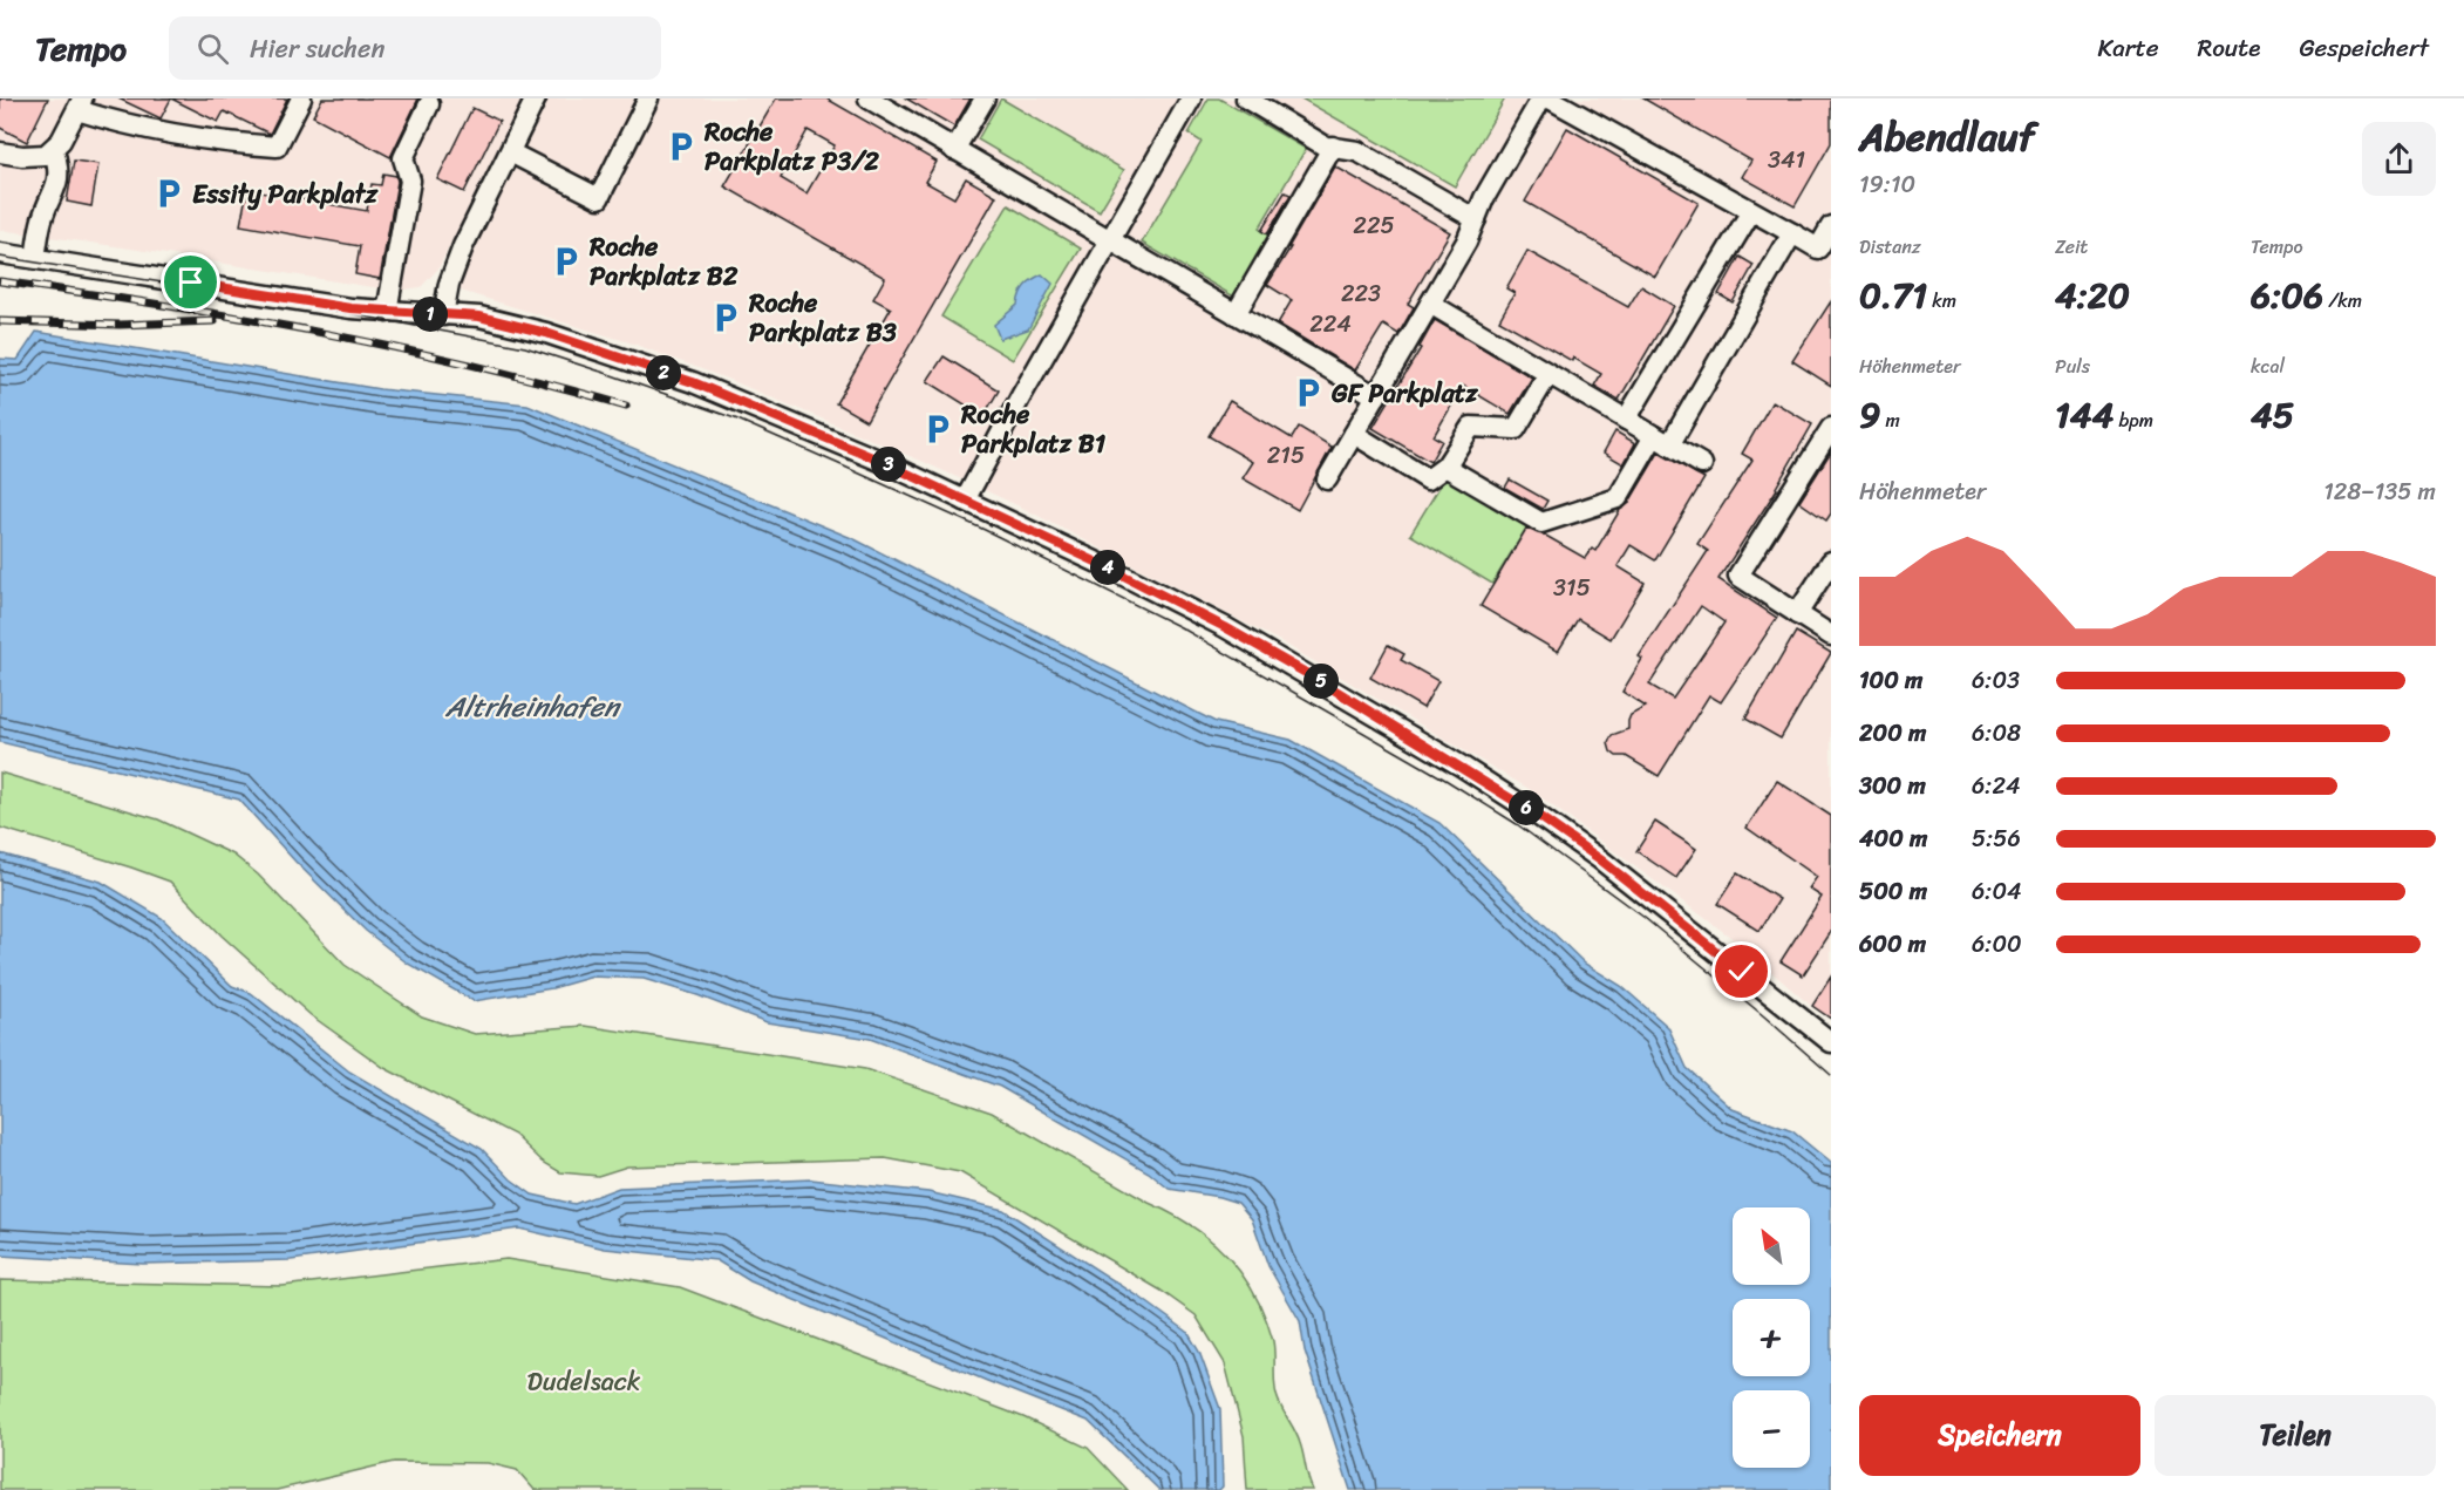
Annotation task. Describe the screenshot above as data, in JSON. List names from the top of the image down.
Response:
{
  "water": ["Altrheinhafen"],
  "parks": ["Dudelsack"],
  "places": {
    "parking": [
      "Roche Parkplatz P3/2",
      "Essity Parkplatz",
      "Roche Parkplatz B2",
      "Roche Parkplatz B3",
      "GF Parkplatz",
      "Roche Parkplatz B1"
    ]
  },
  "house_numbers": [
    "341",
    "225",
    "223",
    "224",
    "215",
    "315"
  ],
  "north": "top left",
  "page": {
    "header": "Tempo",
    "search": "Hier suchen",
    "nav": ["Karte", "Route", "Gespeichert"],
    "heading": ["Abendlauf", "19:10"],
    "stats": [
      ["Distanz", "0.71 km"],
      ["Zeit", "4:20"],
      ["Tempo", "6:06 /km"],
      ["Höhenmeter", "9 m"],
      ["Puls", "144 bpm"],
      ["kcal", "45"]
    ],
    "pins": [
      "1",
      "2",
      "3",
      "4",
      "5",
      "6"
    ],
    "chart": ["Höhenmeter", "128–135 m"],
    "list": [
      {
        "name": "100 m",
        "note": "6:03"
      },
      {
        "name": "200 m",
        "note": "6:08"
      },
      {
        "name": "300 m",
        "note": "6:24"
      },
      {
        "name": "400 m",
        "note": "5:56"
      },
      {
        "name": "500 m",
        "note": "6:04"
      },
      {
        "name": "600 m",
        "note": "6:00"
      }
    ],
    "map_buttons": ["+", "−"],
    "buttons": ["Speichern", "Teilen"]
  }
}
